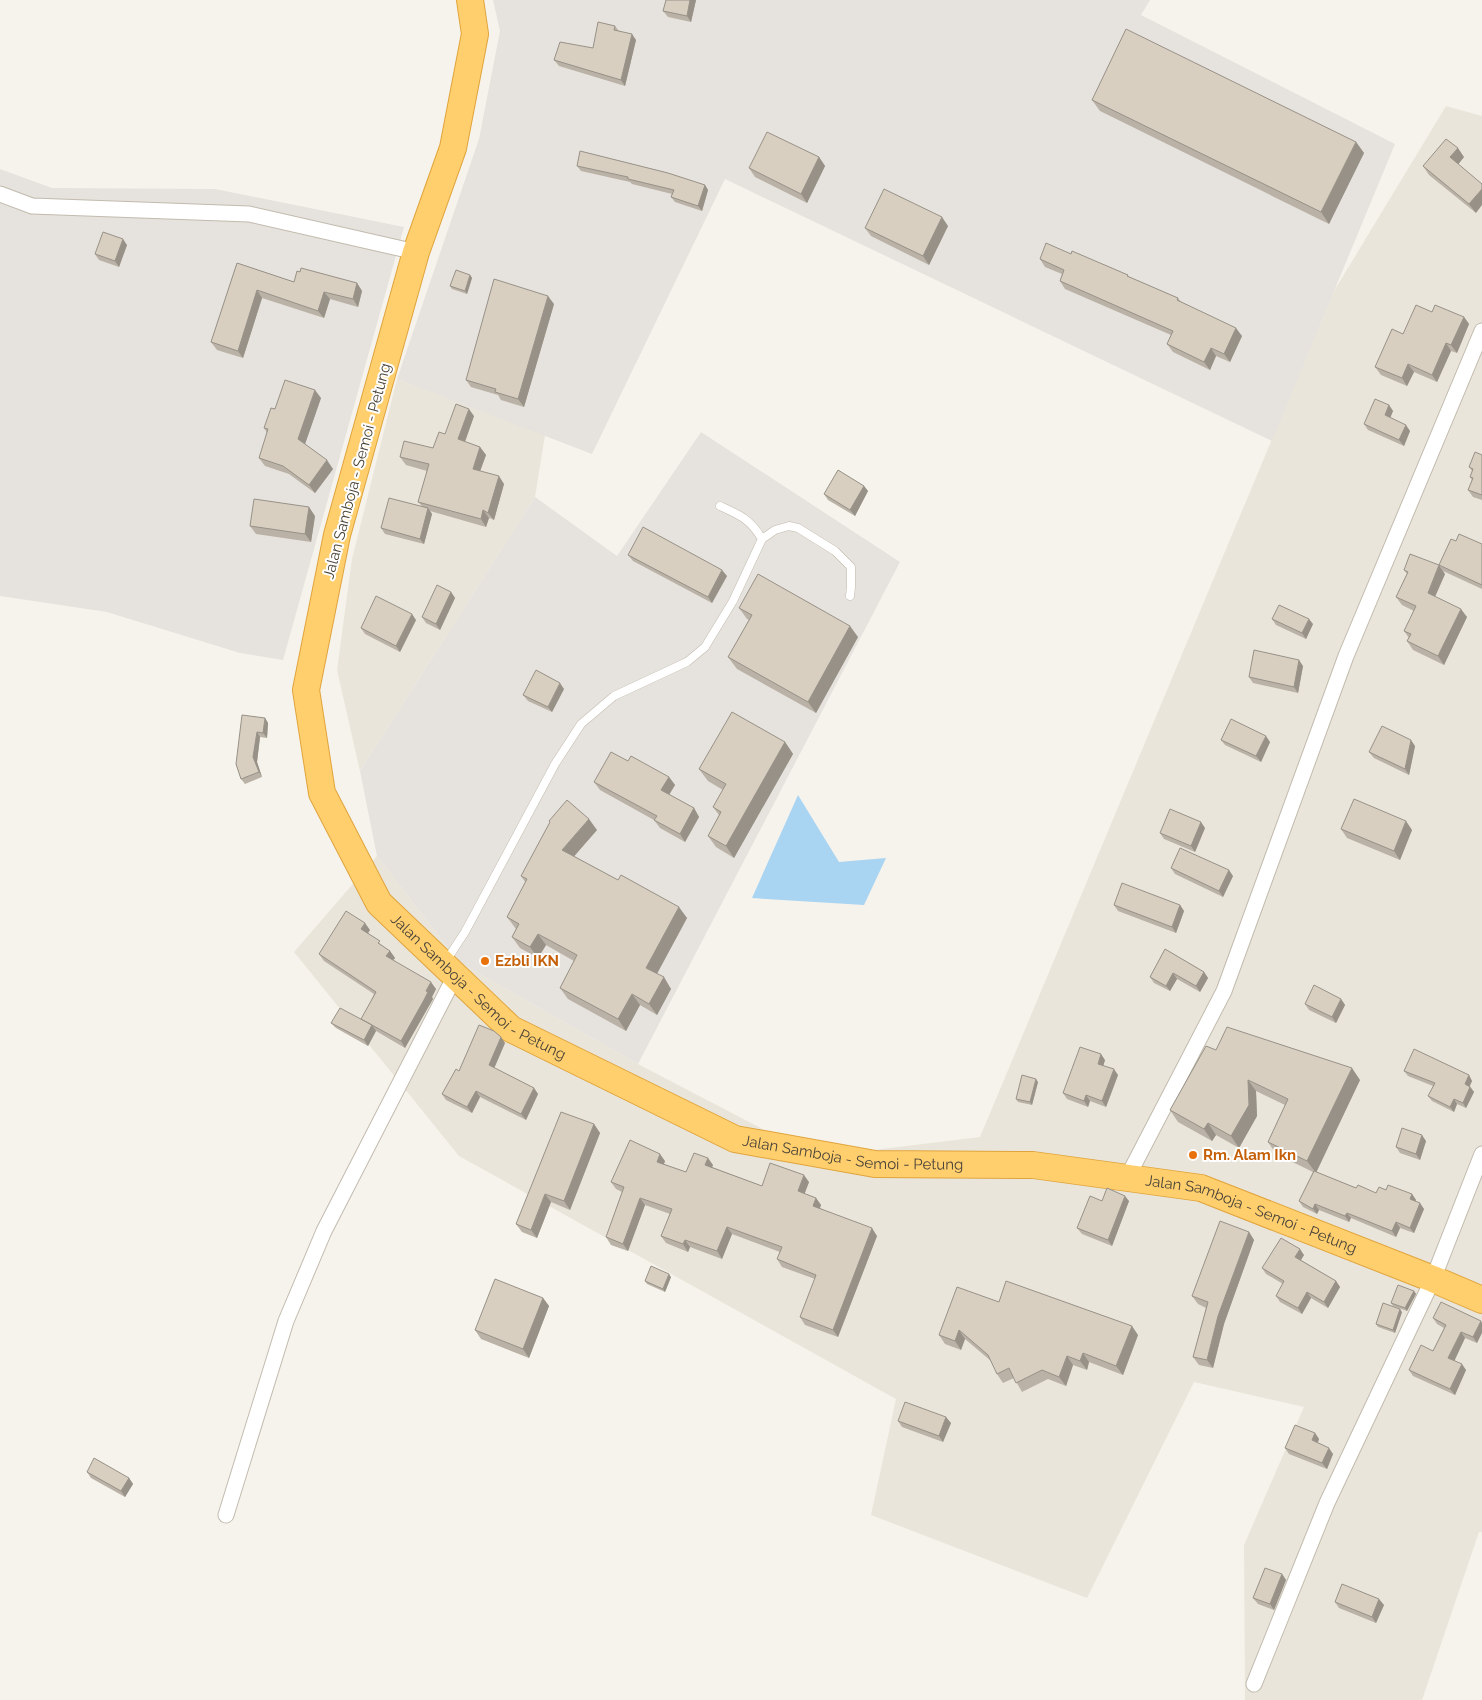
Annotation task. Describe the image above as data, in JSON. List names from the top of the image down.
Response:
{
  "streets": {
    "highway": ["Jalan Samboja - Semoi - Petung"]
  },
  "places": ["Ezbli IKN", "Rm. Alam Ikn"]
}
